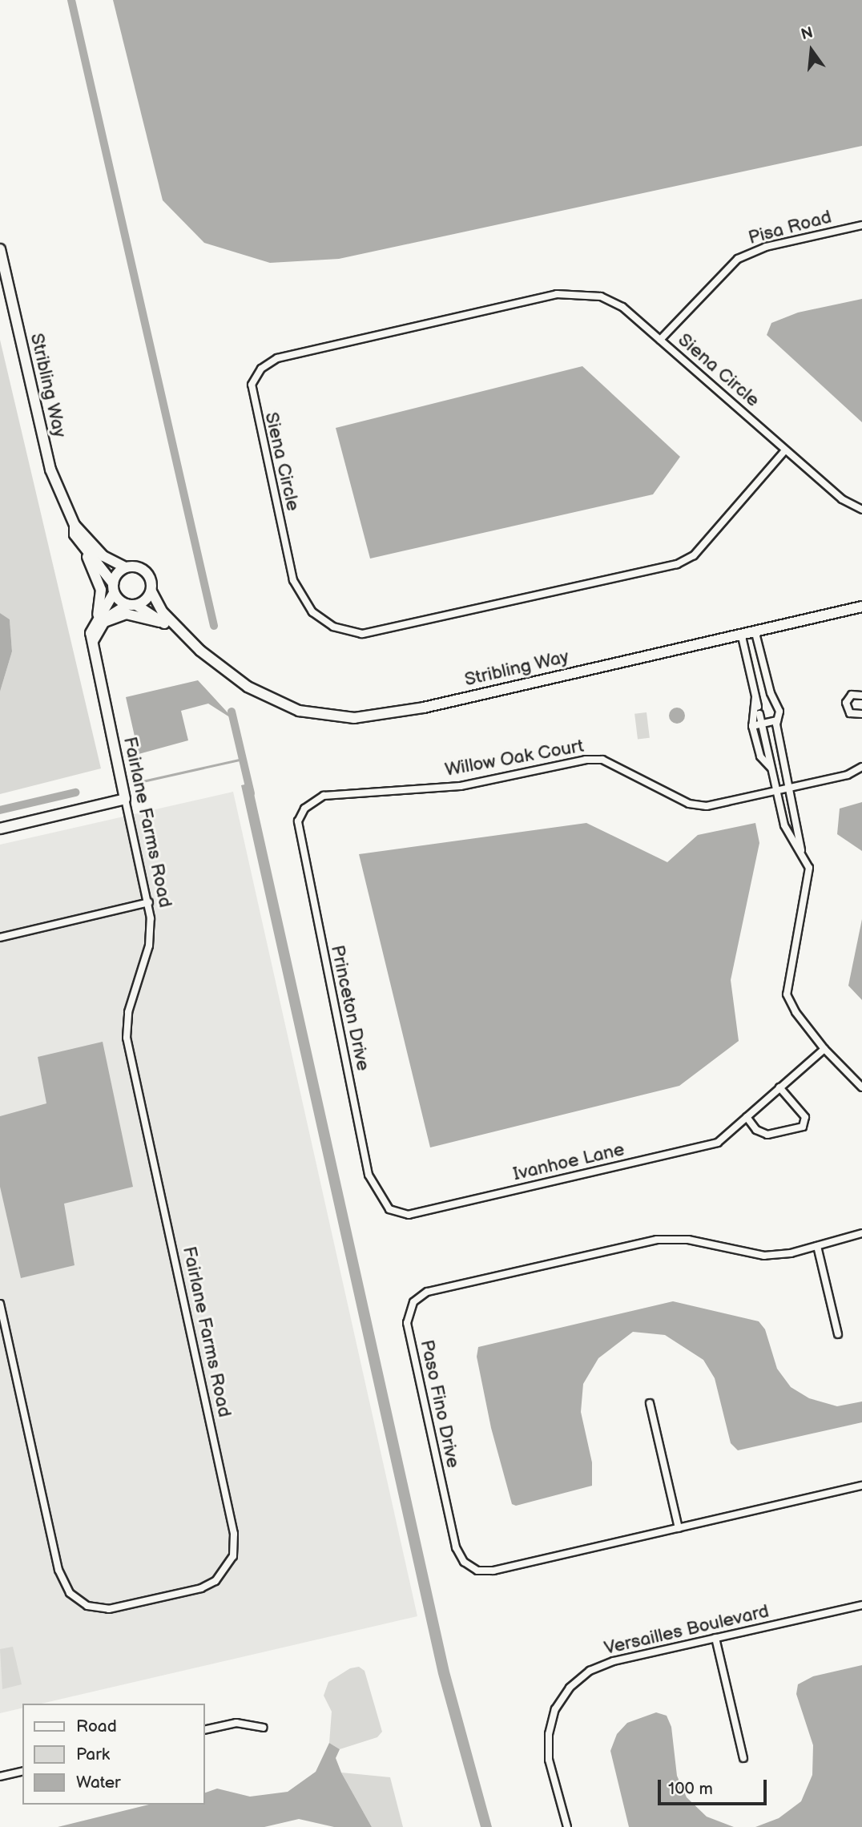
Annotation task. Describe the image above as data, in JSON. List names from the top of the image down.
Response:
{
  "streets": {
    "street": [
      "Pisa Road",
      "Siena Circle",
      "Stribling Way",
      "Willow Oak Court",
      "Fairlane Farms Road",
      "Princeton Drive",
      "Ivanhoe Lane",
      "Paso Fino Drive",
      "Versailles Boulevard"
    ]
  },
  "crossings": [
    ["Pisa Road", "Siena Circle"],
    ["Stribling Way", "Fairlane Farms Road"],
    ["Willow Oak Court", "Princeton Drive"],
    ["Princeton Drive", "Ivanhoe Lane"]
  ],
  "legend": ["Road", "Park", "Water"],
  "scale_bar": "100 m",
  "north": "top"
}
